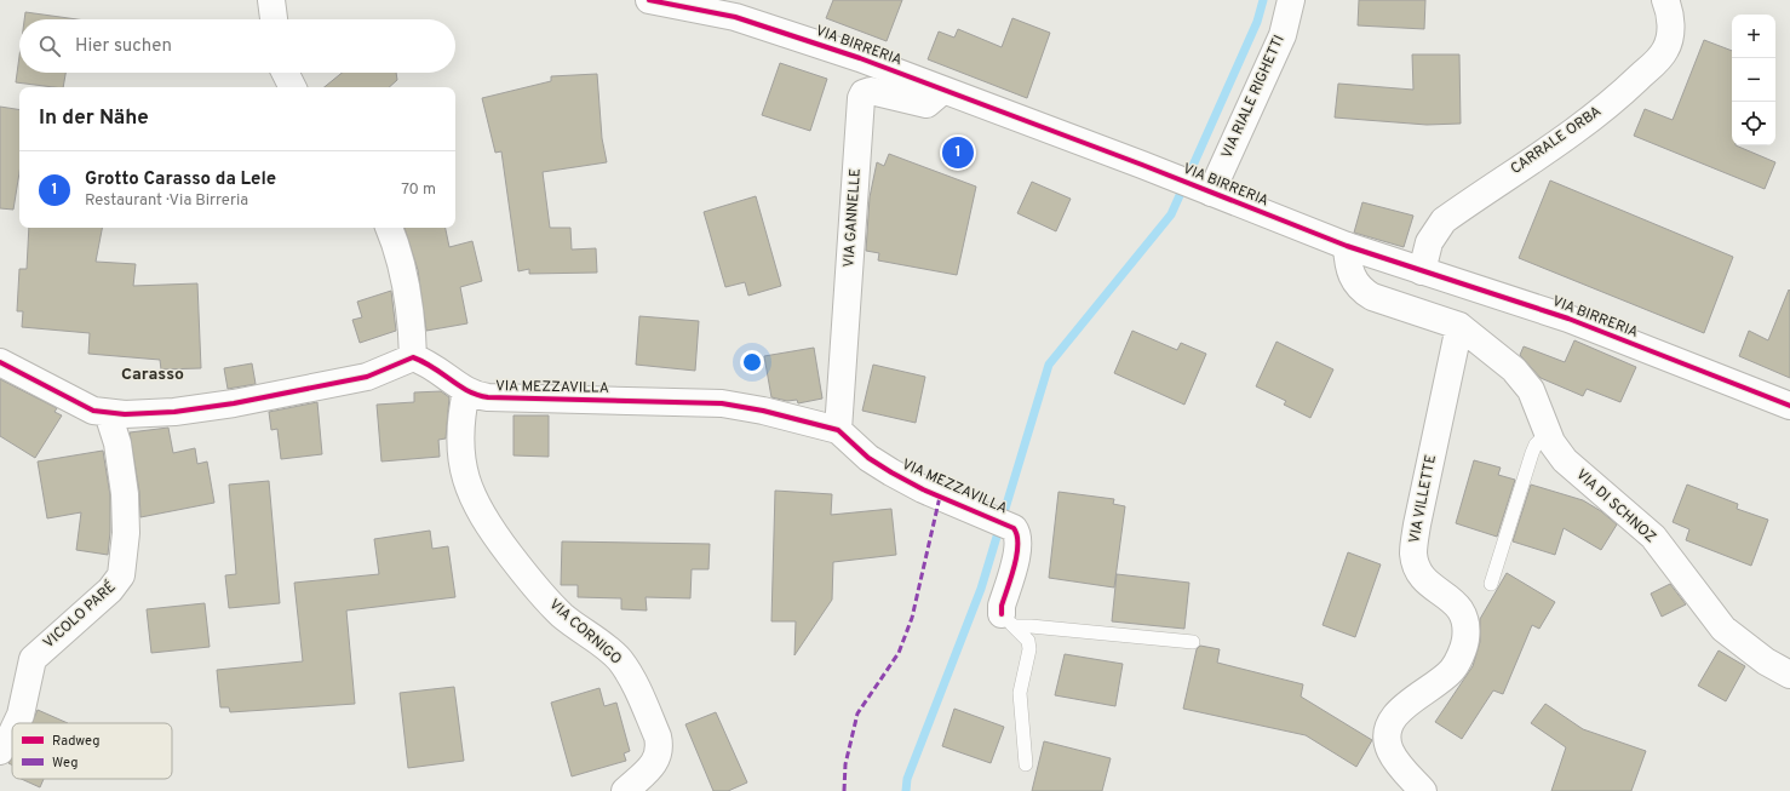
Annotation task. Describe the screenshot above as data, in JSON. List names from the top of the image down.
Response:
{
  "streets": {
    "street": [
      "VIA BIRRERIA",
      "VIA RIALE RIGHETTI",
      "CARRALE ORBA",
      "VIA GANNELLE",
      "VIA MEZZAVILLA",
      "VIA VILLETTE",
      "VIA DI SCHNOZ",
      "VICOLO PARÉ",
      "VIA CORNIGO"
    ]
  },
  "crossings": [
    ["VIA BIRRERIA", "VIA RIALE RIGHETTI"],
    ["VIA BIRRERIA", "CARRALE ORBA"],
    ["VIA BIRRERIA", "VIA GANNELLE"],
    ["VIA GANNELLE", "VIA MEZZAVILLA"],
    ["VIA MEZZAVILLA", "VIA CORNIGO"],
    ["VIA VILLETTE", "VIA DI SCHNOZ"]
  ],
  "districts": ["Carasso"],
  "legend": ["Radweg", "Weg"],
  "page": {
    "map_buttons": ["+", "−"],
    "search": "Hier suchen",
    "heading": "In der Nähe",
    "pins": "1",
    "list": [
      {
        "mark": "1",
        "name": "Grotto Carasso da Lele",
        "note": "Restaurant · Via Birreria",
        "value": "70 m"
      }
    ]
  }
}
